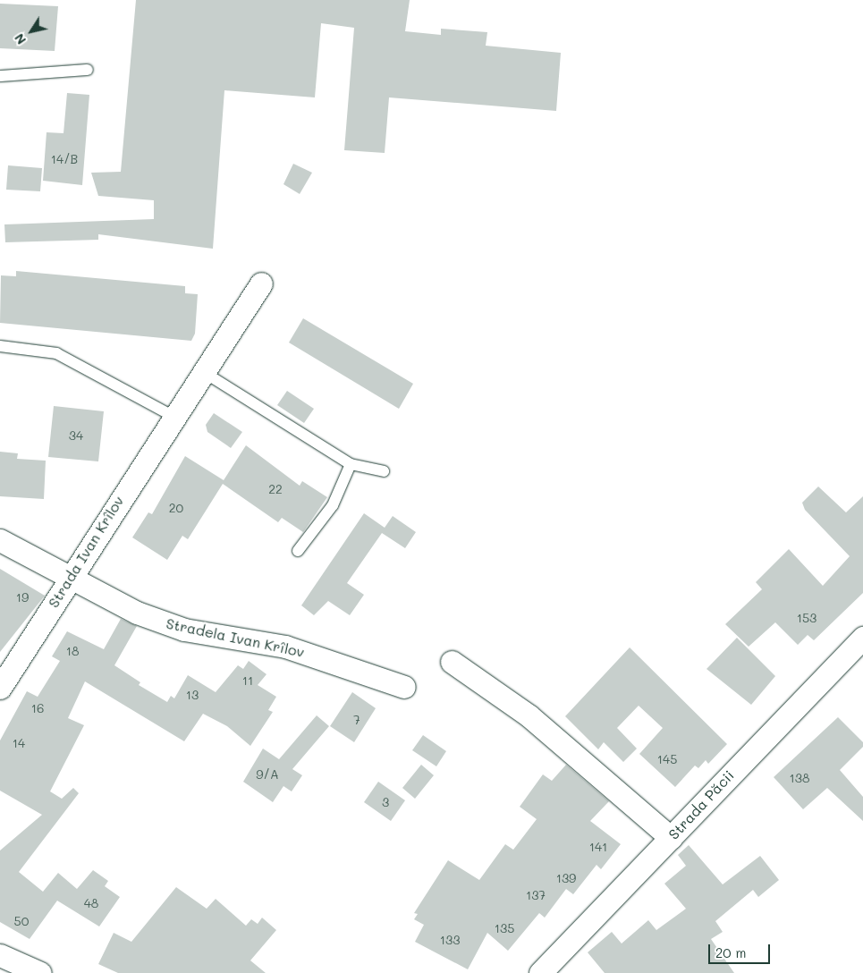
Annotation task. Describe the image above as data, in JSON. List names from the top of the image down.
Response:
{
  "streets": {
    "street": ["Strada Ivan Krîlov", "Stradela Ivan Krîlov", "Strada Păcii"]
  },
  "crossings": [
    ["Strada Ivan Krîlov", "Stradela Ivan Krîlov"]
  ],
  "house_numbers": [
    "14/B",
    "34",
    "22",
    "20",
    "19",
    "153",
    "18",
    "11",
    "13",
    "16",
    "7",
    "14",
    "145",
    "9/A",
    "138",
    "3",
    "141",
    "139",
    "137",
    "48",
    "50",
    "135",
    "133"
  ],
  "scale_bar": "20 m",
  "north": "bottom left"
}
